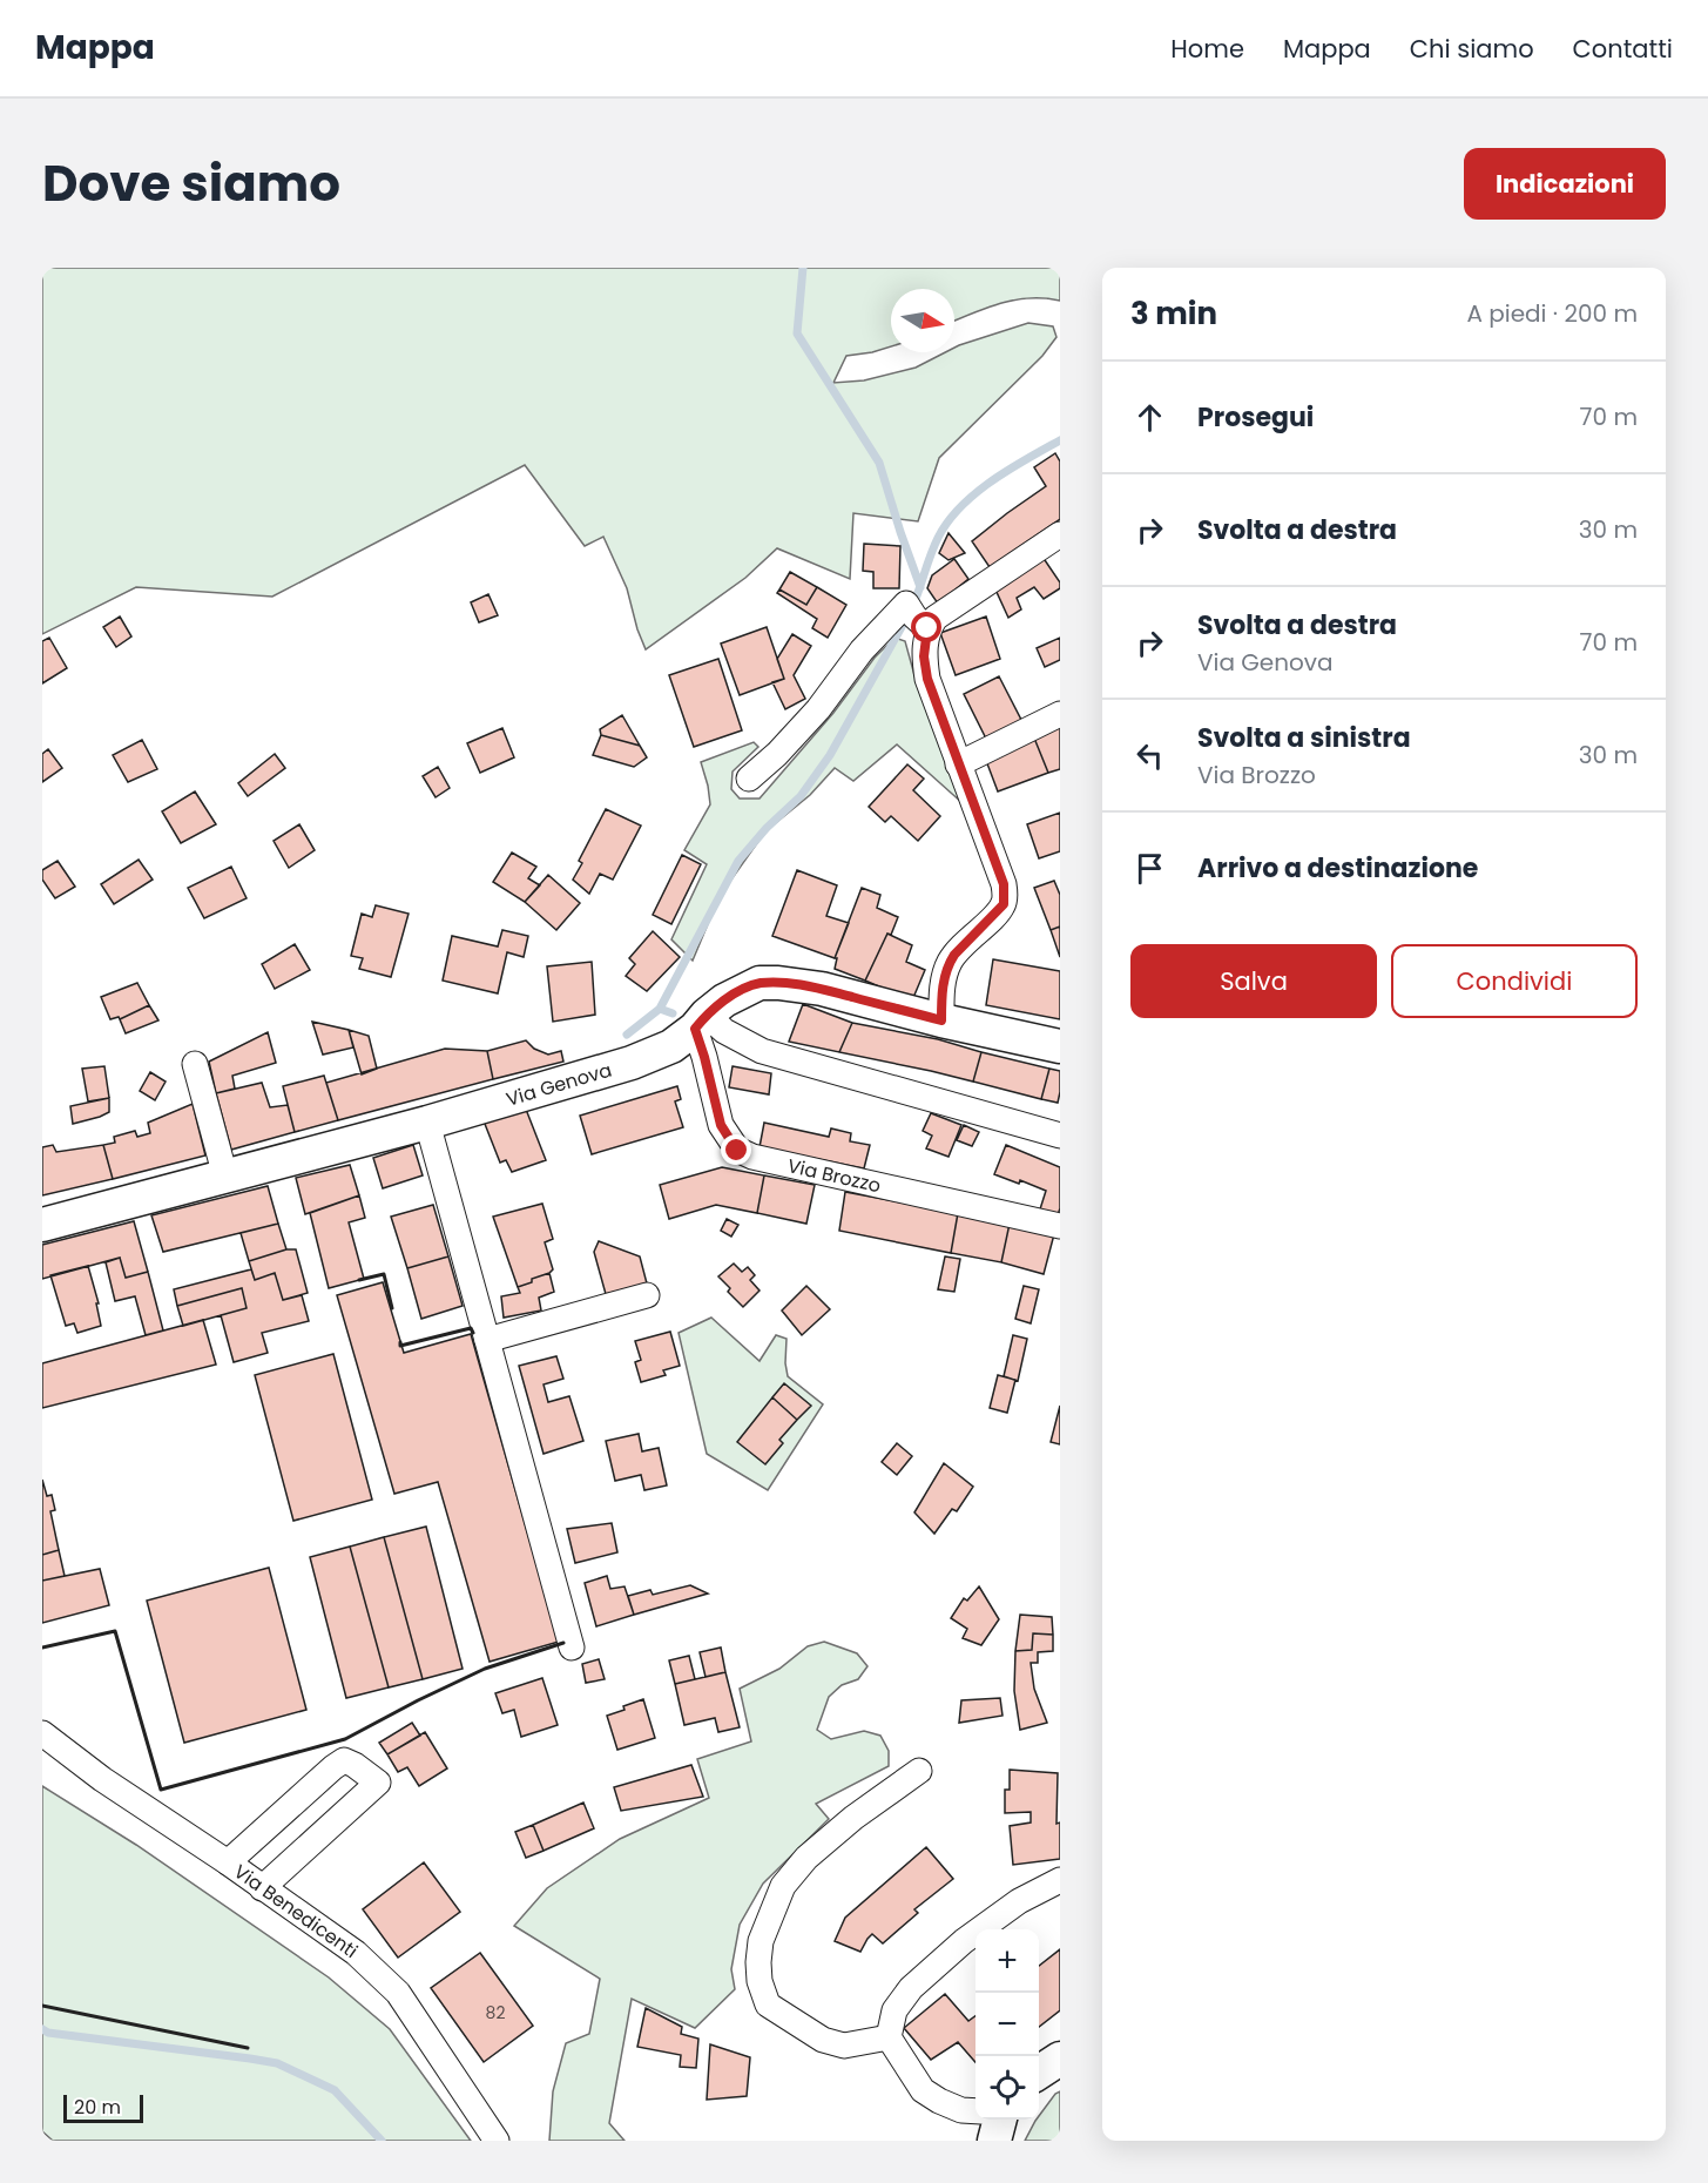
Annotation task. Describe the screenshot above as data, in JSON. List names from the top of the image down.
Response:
{
  "streets": {
    "main road": ["Via Genova"],
    "street": ["Via Brozzo", "Via Benedicenti"]
  },
  "crossings": [
    ["Via Genova", "Via Brozzo"]
  ],
  "house_numbers": ["82"],
  "scale_bar": "20 m",
  "north": "right",
  "page": {
    "header": "Mappa",
    "nav": [
      "Home",
      "Mappa",
      "Chi siamo",
      "Contatti"
    ],
    "title": "Dove siamo",
    "buttons": [
      "Indicazioni",
      ["Salva", "Condividi"]
    ],
    "heading": ["3 min", "A piedi · 200 m"],
    "list": [
      ["Prosegui", "70 m"],
      ["Svolta a destra", "30 m"],
      ["Svolta a destra", "Via Genova", "70 m"],
      ["Svolta a sinistra", "Via Brozzo", "30 m"],
      "Arrivo a destinazione"
    ],
    "map_buttons": ["+", "−"],
    "scale": "20 m"
  }
}
